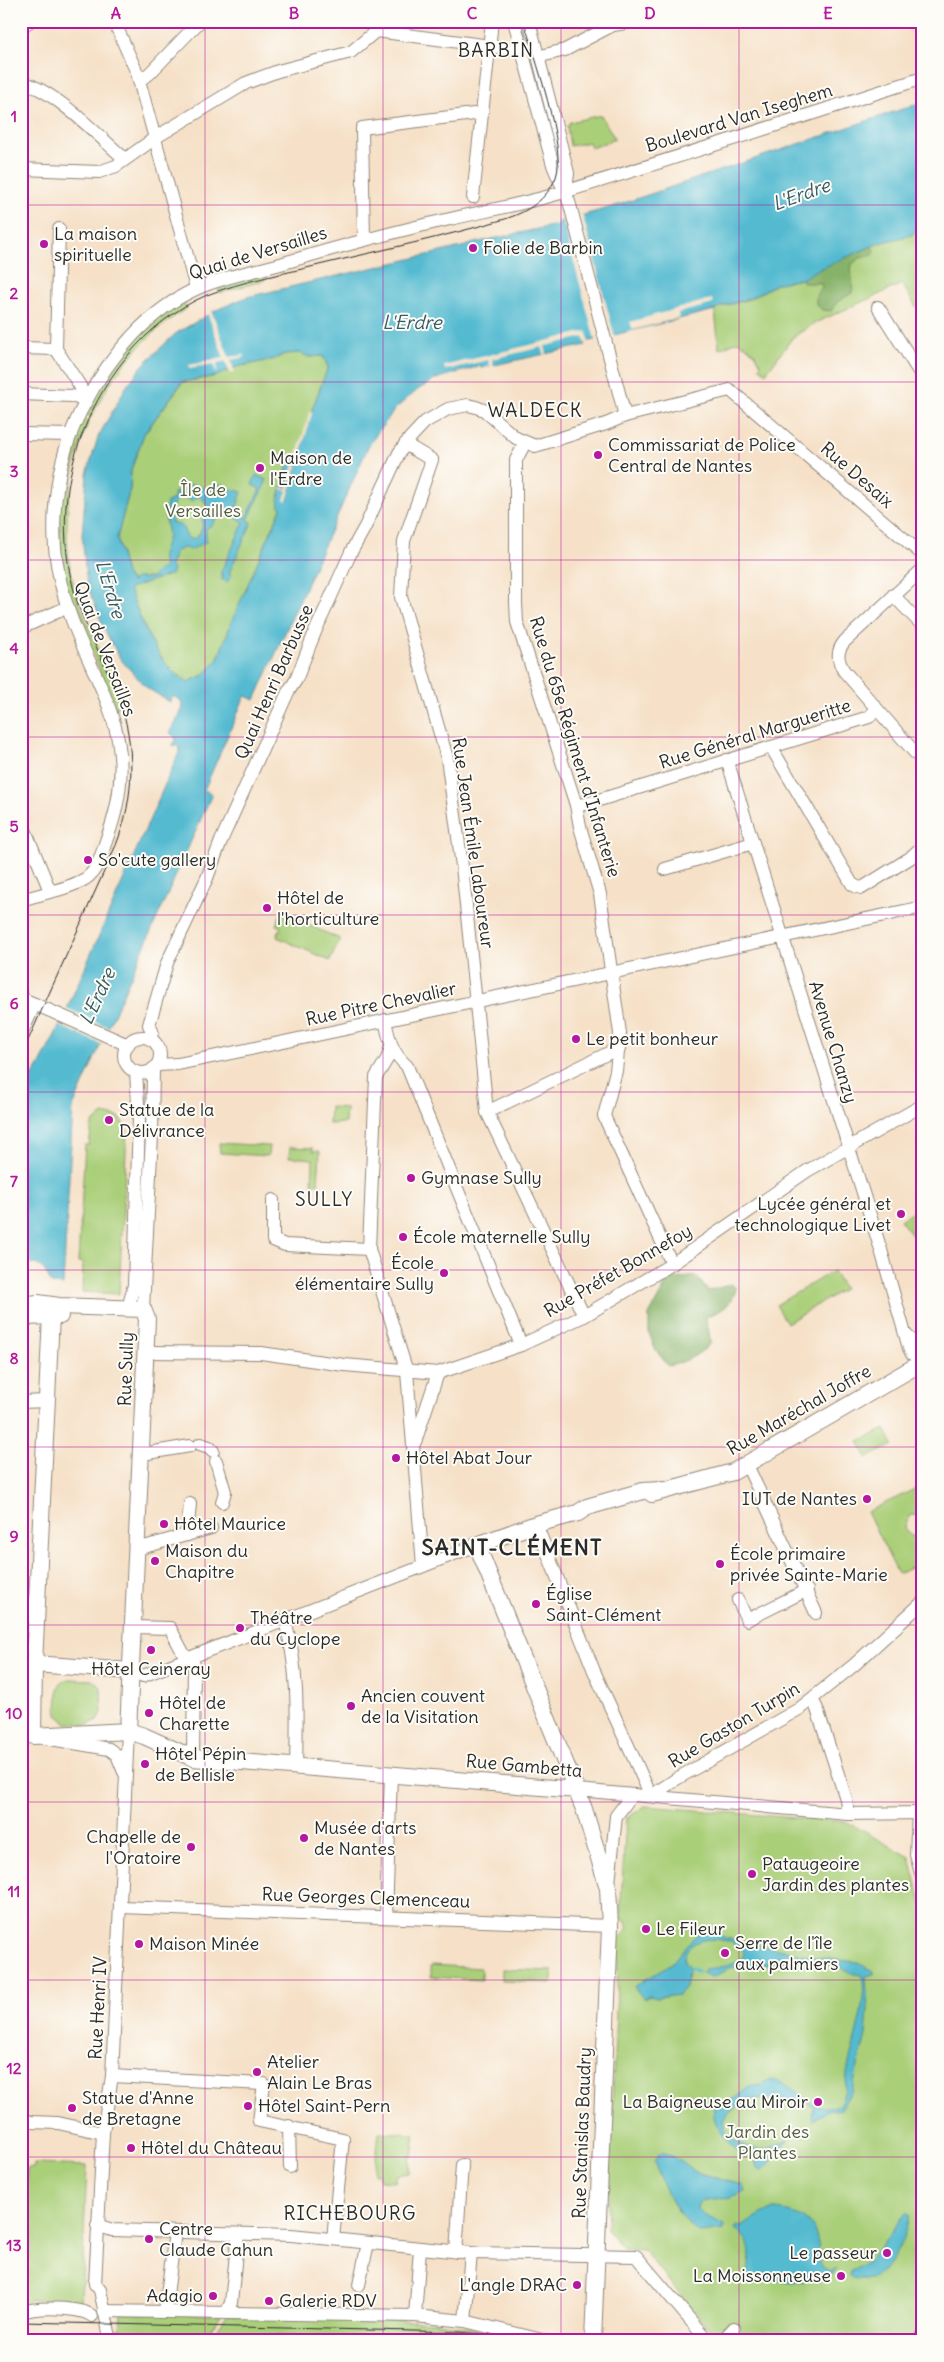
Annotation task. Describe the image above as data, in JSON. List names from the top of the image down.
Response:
{
  "streets": {
    "main road": [
      "Rue Sully",
      "Rue Maréchal Joffre",
      "Rue Gambetta",
      "Rue Stanislas Baudry"
    ],
    "street": [
      "Boulevard Van Iseghem",
      "Quai de Versailles",
      "Rue Desaix",
      "Quai Henri Barbusse",
      "Rue Général Margueritte",
      "Rue du 65e Régiment d'Infanterie",
      "Rue Jean Émile Laboureur",
      "Rue Pitre Chevalier",
      "Avenue Chanzy",
      "Rue Préfet Bonnefoy",
      "Rue Gaston Turpin",
      "Rue Georges Clemenceau",
      "Rue Henri IV"
    ]
  },
  "crossings": [
    ["Boulevard Van Iseghem", "Quai de Versailles"],
    ["Rue Desaix", "Quai Henri Barbusse"],
    ["Rue Desaix", "Rue du 65e Régiment d'Infanterie"],
    ["Quai Henri Barbusse", "Rue du 65e Régiment d'Infanterie"],
    ["Quai Henri Barbusse", "Rue Jean Émile Laboureur"],
    ["Quai Henri Barbusse", "Rue Pitre Chevalier"],
    ["Quai Henri Barbusse", "Rue Sully"],
    ["Rue Général Margueritte", "Rue du 65e Régiment d'Infanterie"],
    ["Rue Général Margueritte", "Avenue Chanzy"],
    ["Rue du 65e Régiment d'Infanterie", "Rue Pitre Chevalier"],
    ["Rue du 65e Régiment d'Infanterie", "Rue Préfet Bonnefoy"],
    ["Rue Jean Émile Laboureur", "Rue Pitre Chevalier"],
    ["Rue Pitre Chevalier", "Avenue Chanzy"],
    ["Rue Pitre Chevalier", "Rue Sully"],
    ["Avenue Chanzy", "Rue Préfet Bonnefoy"],
    ["Avenue Chanzy", "Rue Maréchal Joffre"],
    ["Rue Préfet Bonnefoy", "Rue Sully"],
    ["Rue Sully", "Rue Maréchal Joffre"],
    ["Rue Sully", "Rue Gambetta"],
    ["Rue Sully", "Rue Henri IV"],
    ["Rue Maréchal Joffre", "Rue Stanislas Baudry"],
    ["Rue Gaston Turpin", "Rue Gambetta"],
    ["Rue Gambetta", "Rue Henri IV"],
    ["Rue Gambetta", "Rue Stanislas Baudry"],
    ["Rue Georges Clemenceau", "Rue Henri IV"],
    ["Rue Georges Clemenceau", "Rue Stanislas Baudry"]
  ],
  "districts": [
    "BARBIN",
    "WALDECK",
    "SULLY",
    "SAINT-CLÉMENT",
    "RICHEBOURG"
  ],
  "water": ["L'Erdre"],
  "parks": ["Île de Versailles", "Jardin des Plantes"],
  "places": [
    "La maison spirituelle",
    "Folie de Barbin",
    "Commissariat de Police Central de Nantes",
    "Maison de l'Erdre",
    "So'cute gallery",
    "Hôtel de l'horticulture",
    "Le petit bonheur",
    "Statue de la Délivrance",
    "Gymnase Sully",
    "Lycée général et technologique Livet",
    "École maternelle Sully",
    "École élémentaire Sully",
    "Hôtel Abat Jour",
    "IUT de Nantes",
    "Hôtel Maurice",
    "Maison du Chapitre",
    "École primaire privée Sainte-Marie",
    "Église Saint-Clément",
    "Théâtre du Cyclope",
    "Hôtel Ceineray",
    "Ancien couvent de la Visitation",
    "Hôtel de Charette",
    "Hôtel Pépin de Bellisle",
    "Musée d'arts de Nantes",
    "Chapelle de l'Oratoire",
    "Pataugeoire Jardin des plantes",
    "Le Fileur",
    "Maison Minée",
    "Serre de l'île aux palmiers",
    "Atelier Alain Le Bras",
    "La Baigneuse au Miroir",
    "Hôtel Saint-Pern",
    "Statue d'Anne de Bretagne",
    "Hôtel du Château",
    "Centre Claude Cahun",
    "Le passeur",
    "La Moissonneuse",
    "L'angle DRAC",
    "Adagio",
    "Galerie RDV"
  ],
  "grid": {
    "columns": [
      "A",
      "B",
      "C",
      "D",
      "E"
    ],
    "rows": [
      "1",
      "2",
      "3",
      "4",
      "5",
      "6",
      "7",
      "8",
      "9",
      "10",
      "11",
      "12",
      "13"
    ]
  }
}
